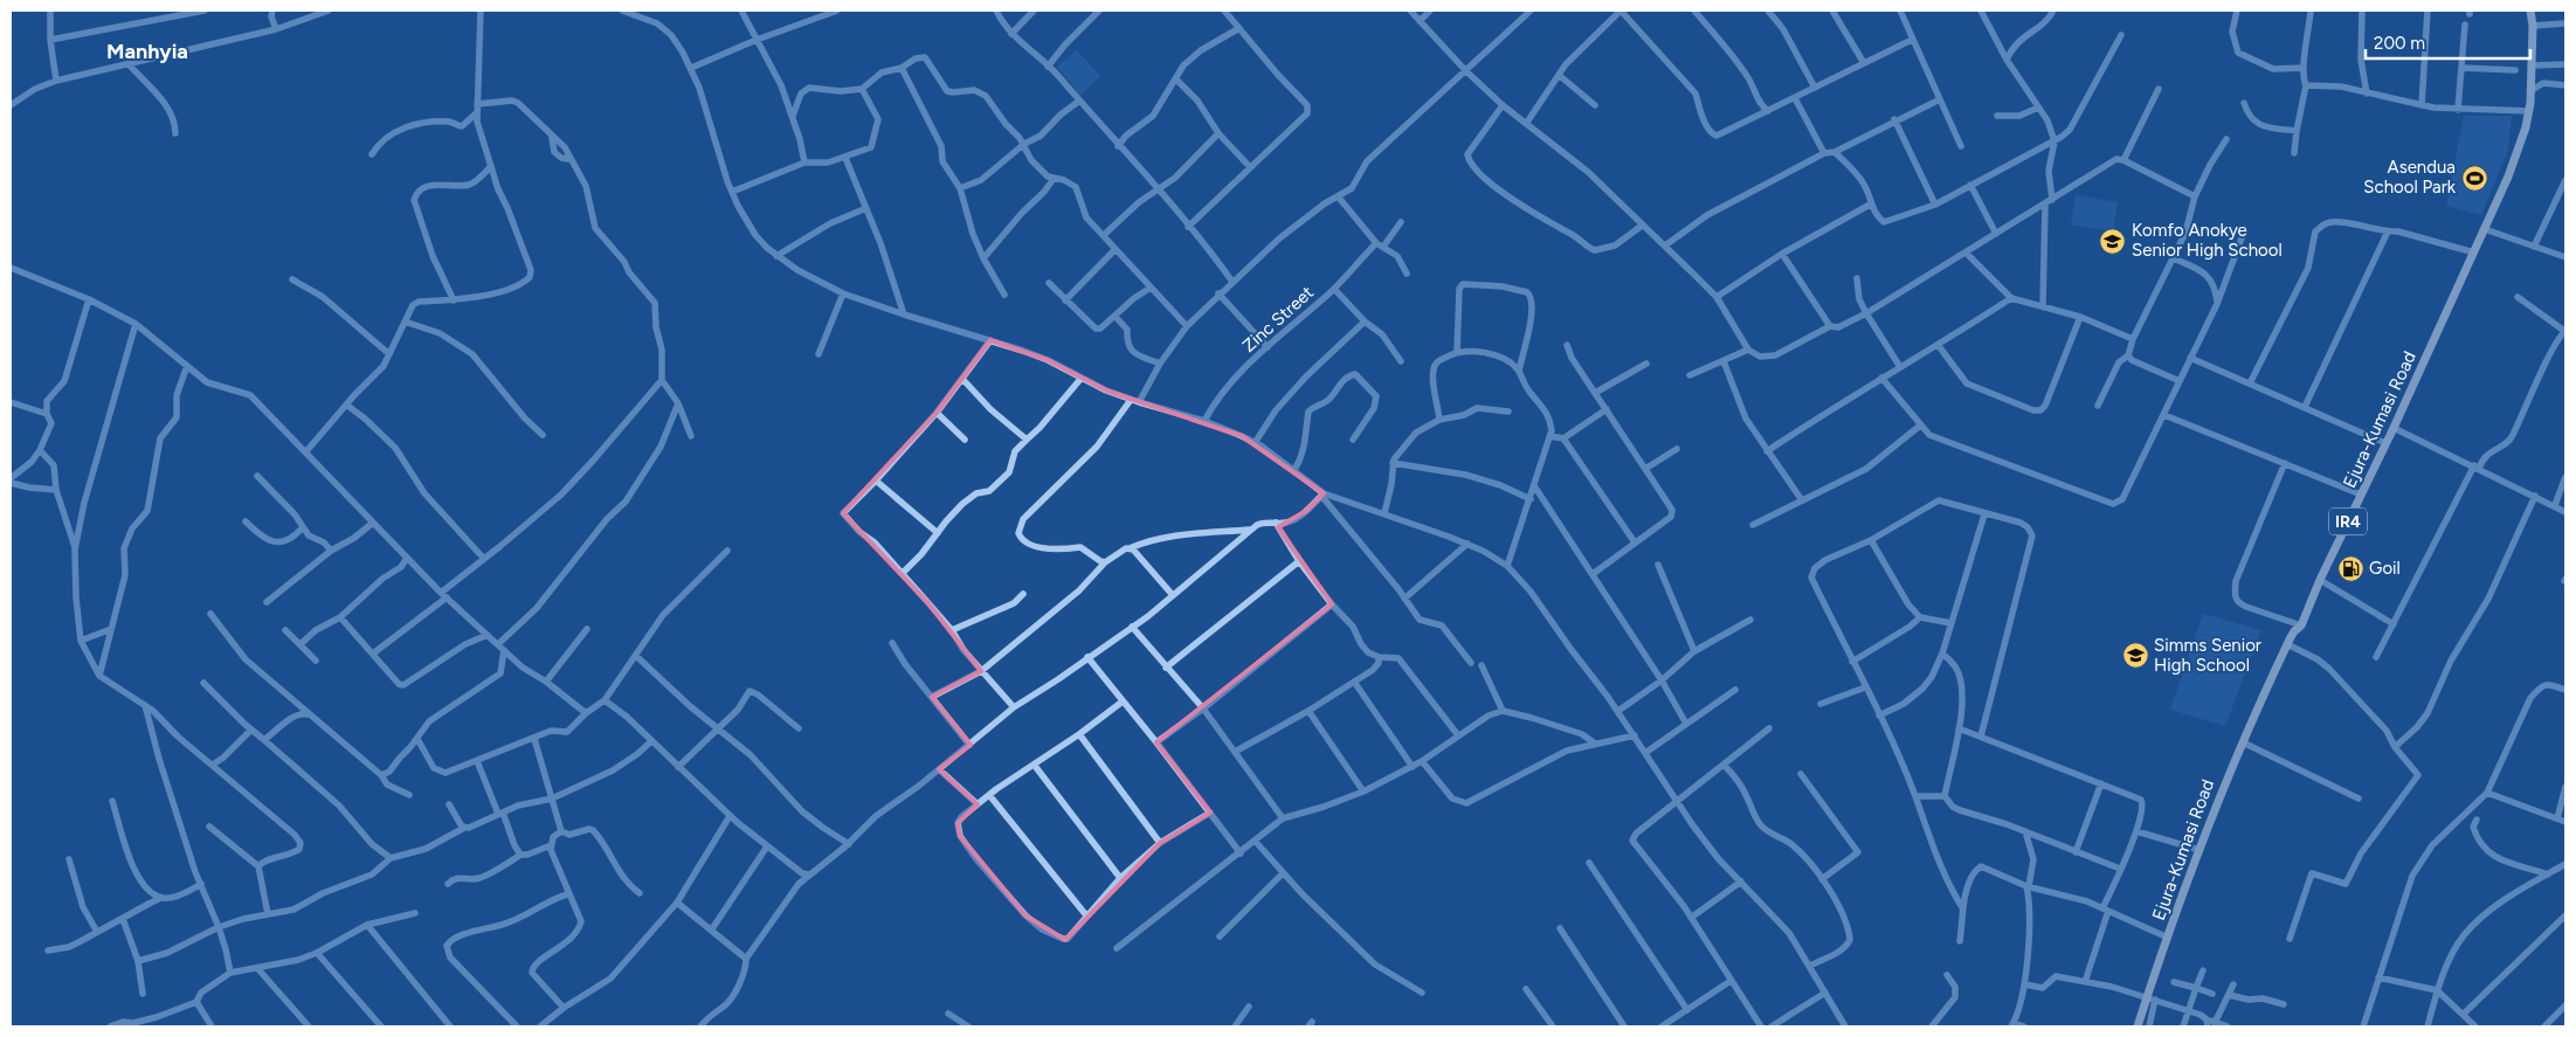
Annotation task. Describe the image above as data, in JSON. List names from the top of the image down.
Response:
{
  "streets": {
    "main road": ["Ejura-Kumasi Road", "IR4"],
    "street": ["Zinc Street"]
  },
  "districts": ["Manhyia"],
  "places": {
    "sports": ["Asendua School Park"],
    "school or university": ["Komfo Anokye Senior High School", "Simms Senior High School"],
    "fuel station": ["Goil"]
  },
  "scale_bar": "200 m"
}
